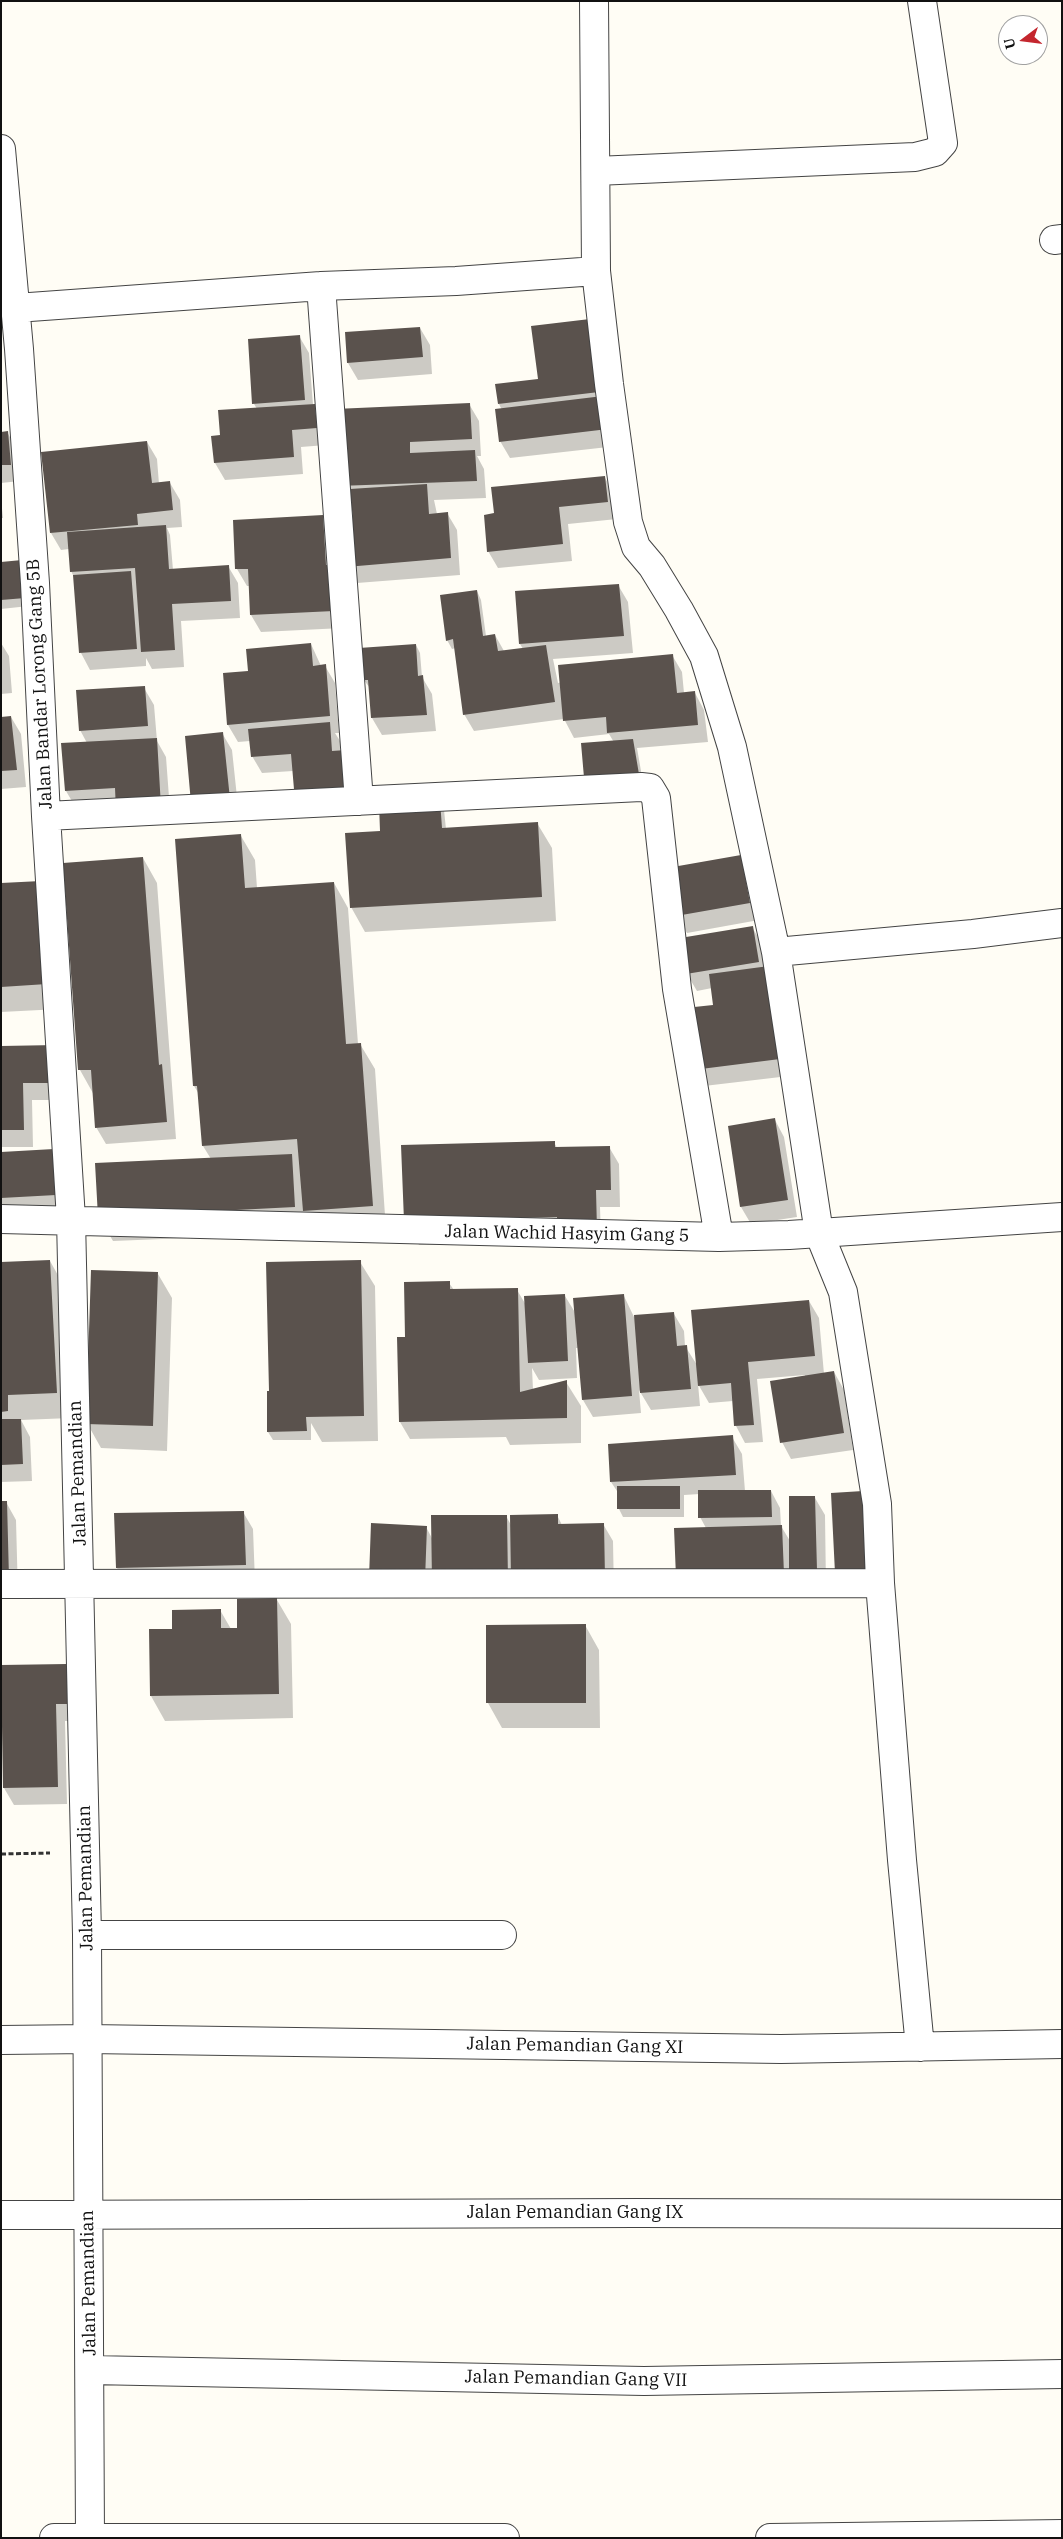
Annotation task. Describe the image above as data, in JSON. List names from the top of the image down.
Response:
{
  "streets": {
    "street": [
      "Jalan Bandar Lorong Gang 5B",
      "Jalan Wachid Hasyim Gang 5",
      "Jalan Pemandian",
      "Jalan Pemandian Gang XI",
      "Jalan Pemandian Gang IX",
      "Jalan Pemandian Gang VII"
    ]
  },
  "crossings": [
    ["Jalan Bandar Lorong Gang 5B", "Jalan Wachid Hasyim Gang 5"],
    ["Jalan Bandar Lorong Gang 5B", "Jalan Pemandian"],
    ["Jalan Wachid Hasyim Gang 5", "Jalan Pemandian"],
    ["Jalan Pemandian", "Jalan Pemandian Gang XI"],
    ["Jalan Pemandian", "Jalan Pemandian Gang IX"],
    ["Jalan Pemandian", "Jalan Pemandian Gang VII"]
  ],
  "north": "left"
}
